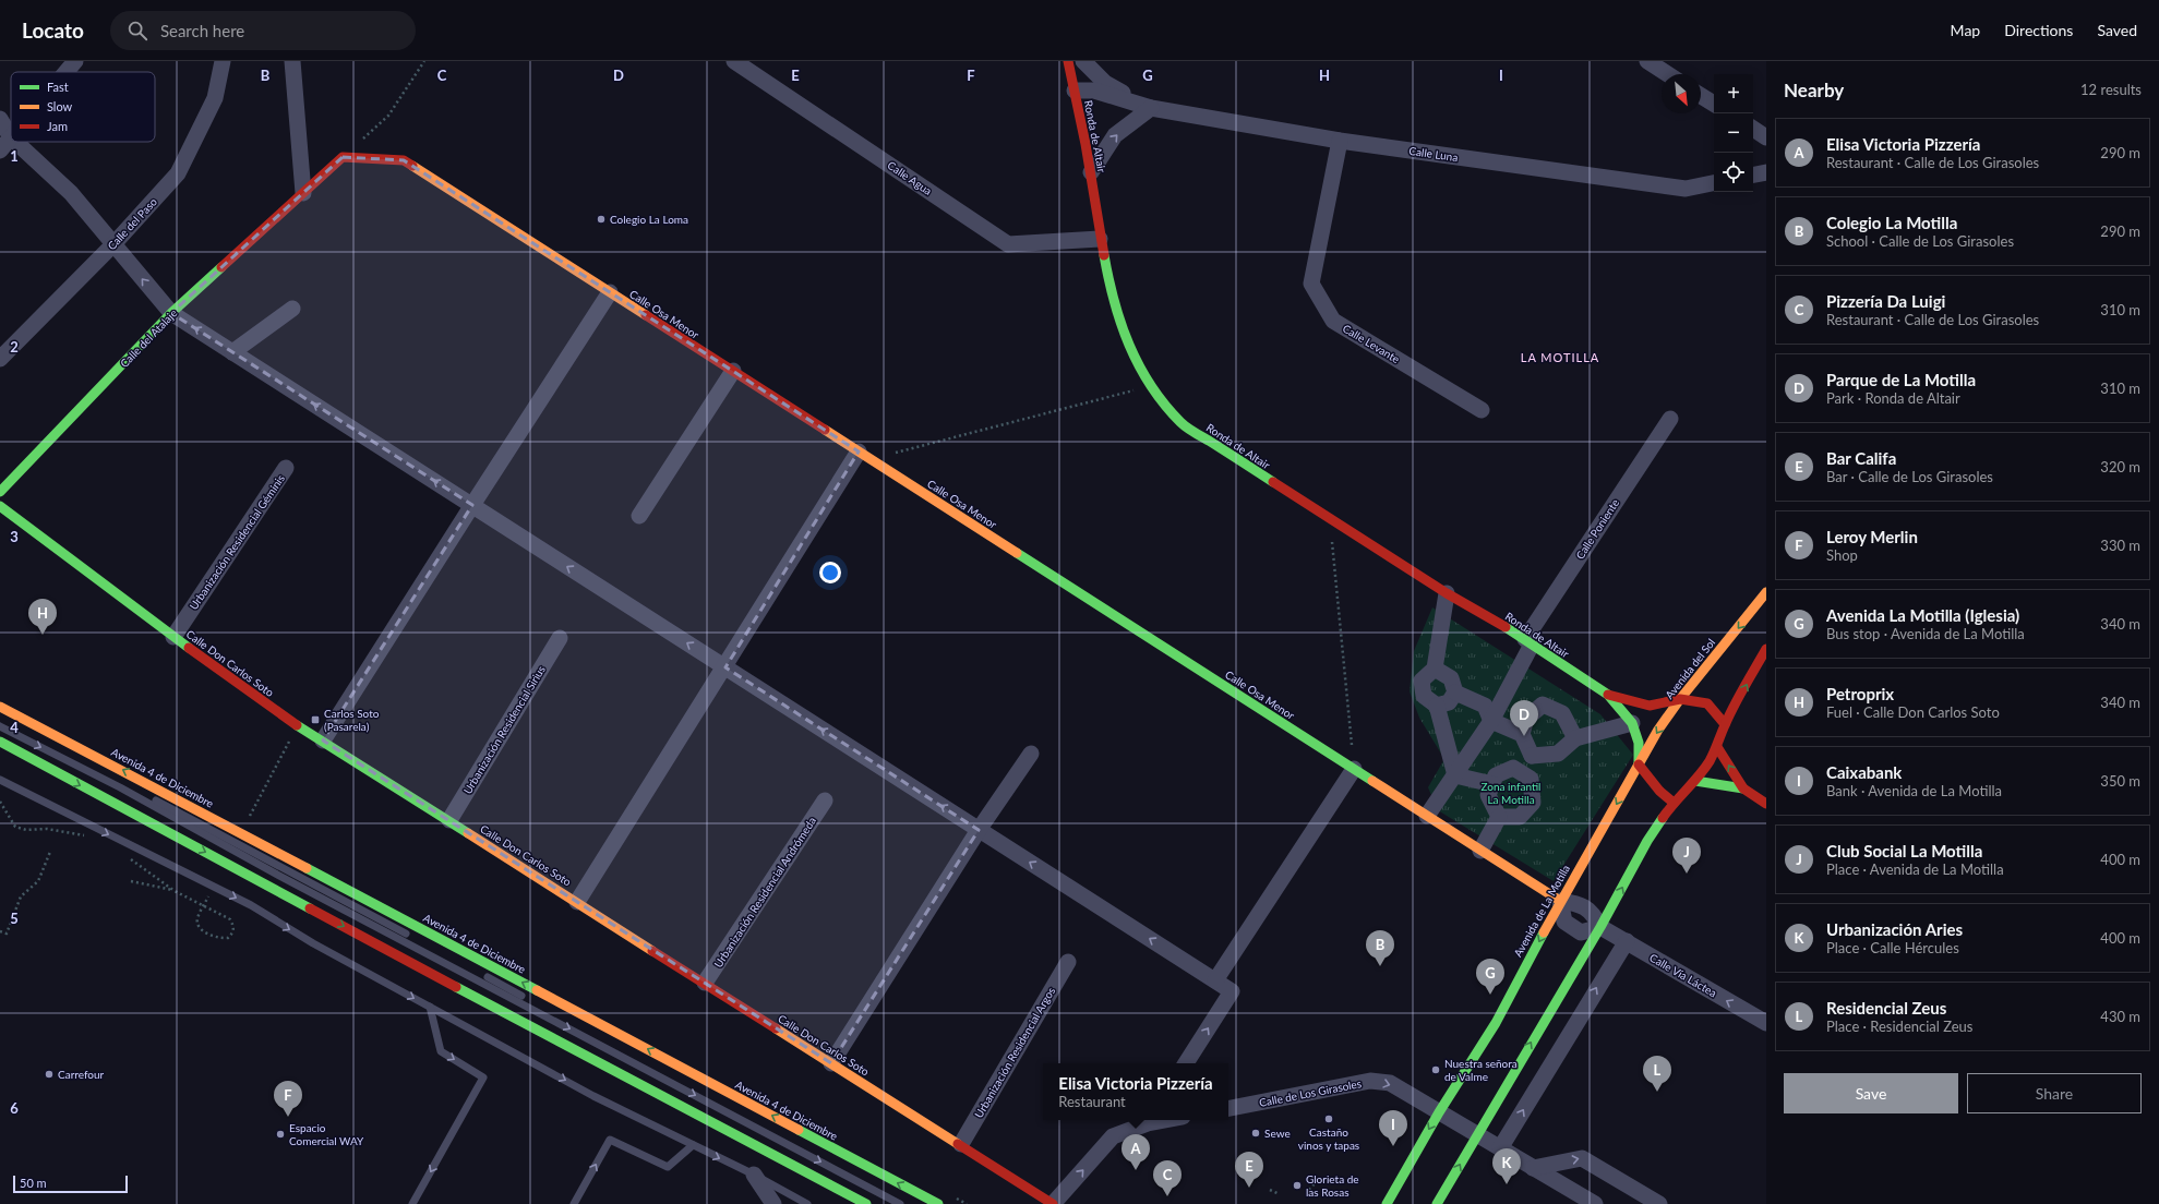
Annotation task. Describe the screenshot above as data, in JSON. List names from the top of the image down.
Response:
{
  "streets": {
    "street": [
      "Ronda de Altair",
      "Calle Luna",
      "Calle Agua",
      "Calle del Paso",
      "Calle Osa Menor",
      "Calle del Atalaje",
      "Calle Levante",
      "Calle Poniente",
      "Urbanización Residencial Géminis",
      "Calle Don Carlos Soto",
      "Avenida del Sol",
      "Urbanización Residencial Sirius",
      "Avenida 4 de Diciembre",
      "Urbanización Residencial Andrómeda",
      "Avenida de La Motilla",
      "Calle Vía Láctea",
      "Urbanización Residencial Argos",
      "Calle de Los Girasoles"
    ]
  },
  "crossings": [
    ["Ronda de Altair", "Calle Luna"],
    ["Ronda de Altair", "Calle Agua"],
    ["Ronda de Altair", "Calle Poniente"],
    ["Ronda de Altair", "Avenida del Sol"],
    ["Ronda de Altair", "Avenida de La Motilla"],
    ["Calle Luna", "Calle Levante"],
    ["Calle Osa Menor", "Calle del Atalaje"],
    ["Calle Osa Menor", "Calle Poniente"],
    ["Calle Osa Menor", "Avenida de La Motilla"],
    ["Urbanización Residencial Géminis", "Calle Don Carlos Soto"],
    ["Calle Don Carlos Soto", "Urbanización Residencial Sirius"],
    ["Calle Don Carlos Soto", "Urbanización Residencial Andrómeda"],
    ["Calle Don Carlos Soto", "Urbanización Residencial Argos"],
    ["Avenida del Sol", "Avenida de La Motilla"],
    ["Avenida de La Motilla", "Calle de Los Girasoles"]
  ],
  "one_way": ["Calle Vía Láctea", "Calle de Los Girasoles"],
  "districts": ["LA MOTILLA"],
  "parks": ["Zona infantil La Motilla"],
  "places": {
    "other": [
      "Colegio La Loma",
      "Nuestra señora de Valme",
      "Carrefour",
      "Castaño vinos y tapas",
      "Sewe",
      "Espacio Comercial WAY",
      "Glorieta de las Rosas"
    ],
    "transit": ["Carlos Soto (Pasarela)"]
  },
  "legend": ["Fast", "Slow", "Jam"],
  "scale_bar": "50 m",
  "north": "bottom right",
  "page": {
    "header": "Locato",
    "search": "Search here",
    "nav": ["Map", "Directions", "Saved"],
    "heading": ["Nearby", "12 results"],
    "map_buttons": ["+", "−"],
    "list": [
      {
        "mark": "A",
        "name": "Elisa Victoria Pizzería",
        "note": "Restaurant · Calle de Los Girasoles",
        "value": "290 m"
      },
      {
        "mark": "B",
        "name": "Colegio La Motilla",
        "note": "School · Calle de Los Girasoles",
        "value": "290 m"
      },
      {
        "mark": "C",
        "name": "Pizzería Da Luigi",
        "note": "Restaurant · Calle de Los Girasoles",
        "value": "310 m"
      },
      {
        "mark": "D",
        "name": "Parque de La Motilla",
        "note": "Park · Ronda de Altair",
        "value": "310 m"
      },
      {
        "mark": "E",
        "name": "Bar Califa",
        "note": "Bar · Calle de Los Girasoles",
        "value": "320 m"
      },
      {
        "mark": "F",
        "name": "Leroy Merlin",
        "note": "Shop",
        "value": "330 m"
      },
      {
        "mark": "G",
        "name": "Avenida La Motilla (Iglesia)",
        "note": "Bus stop · Avenida de La Motilla",
        "value": "340 m"
      },
      {
        "mark": "H",
        "name": "Petroprix",
        "note": "Fuel · Calle Don Carlos Soto",
        "value": "340 m"
      },
      {
        "mark": "I",
        "name": "Caixabank",
        "note": "Bank · Avenida de La Motilla",
        "value": "350 m"
      },
      {
        "mark": "J",
        "name": "Club Social La Motilla",
        "note": "Place · Avenida de La Motilla",
        "value": "400 m"
      },
      {
        "mark": "K",
        "name": "Urbanización Aries",
        "note": "Place · Calle Hércules",
        "value": "400 m"
      },
      {
        "mark": "L",
        "name": "Residencial Zeus",
        "note": "Place · Residencial Zeus",
        "value": "430 m"
      }
    ],
    "pins": [
      "H",
      "D",
      "J",
      "B",
      "G",
      "L",
      "F",
      "I",
      "A",
      "K",
      "E",
      "C"
    ],
    "buttons": ["Save", "Share"],
    "popup": ["Elisa Victoria Pizzería", "Restaurant"],
    "scale": "50 m"
  },
  "grid": {
    "columns": [
      "B",
      "C",
      "D",
      "E",
      "F",
      "G",
      "H",
      "I"
    ],
    "rows": [
      "1",
      "2",
      "3",
      "4",
      "5",
      "6"
    ]
  }
}
